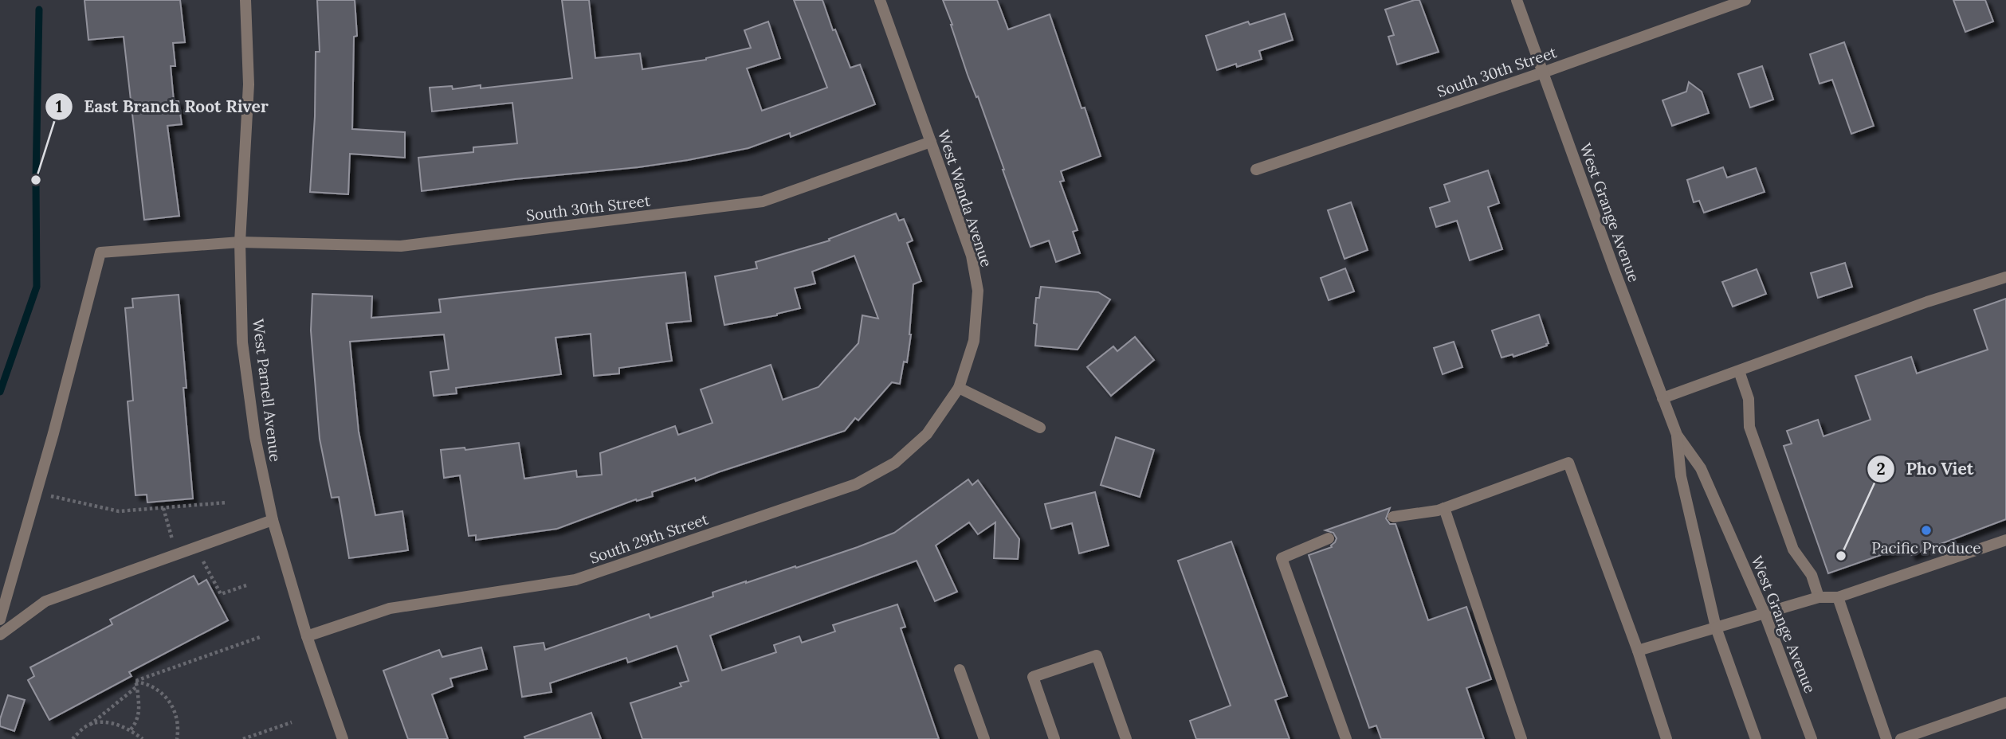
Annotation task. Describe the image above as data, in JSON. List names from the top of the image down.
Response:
{
  "streets": {
    "street": [
      "South 30th Street",
      "West Wanda Avenue",
      "West Grange Avenue",
      "West Parnell Avenue",
      "South 29th Street"
    ]
  },
  "crossings": [
    ["South 30th Street", "West Wanda Avenue"],
    ["South 30th Street", "West Grange Avenue"],
    ["South 30th Street", "West Parnell Avenue"],
    ["West Wanda Avenue", "South 29th Street"],
    ["West Parnell Avenue", "South 29th Street"]
  ],
  "places": ["East Branch Root River", "Pacific Produce", "Pho Viet"]
}
